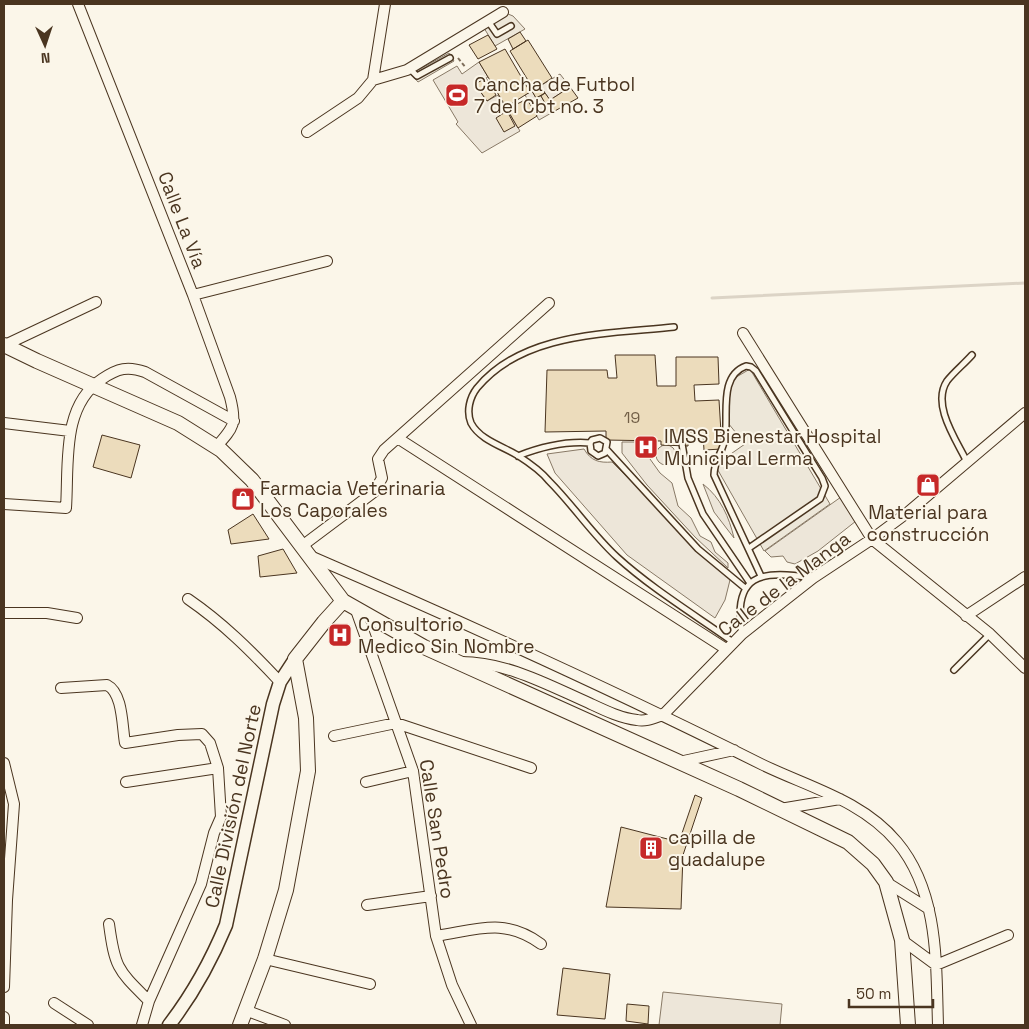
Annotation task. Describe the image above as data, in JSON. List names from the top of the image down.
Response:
{
  "streets": {
    "main road": ["Calle División del Norte"],
    "street": ["Calle La Vía", "Calle de la Manga", "Calle San Pedro"]
  },
  "places": {
    "sports": ["Cancha de Futbol 7 del Cbt no. 3"],
    "hospital": ["IMSS Bienestar Hospital Municipal Lerma", "Consultorio Medico Sin Nombre"],
    "shop": ["Material para construcción", "Farmacia Veterinaria Los Caporales"],
    "building": ["capilla de guadalupe"]
  },
  "house_numbers": ["19"],
  "scale_bar": "50 m",
  "north": "bottom"
}
